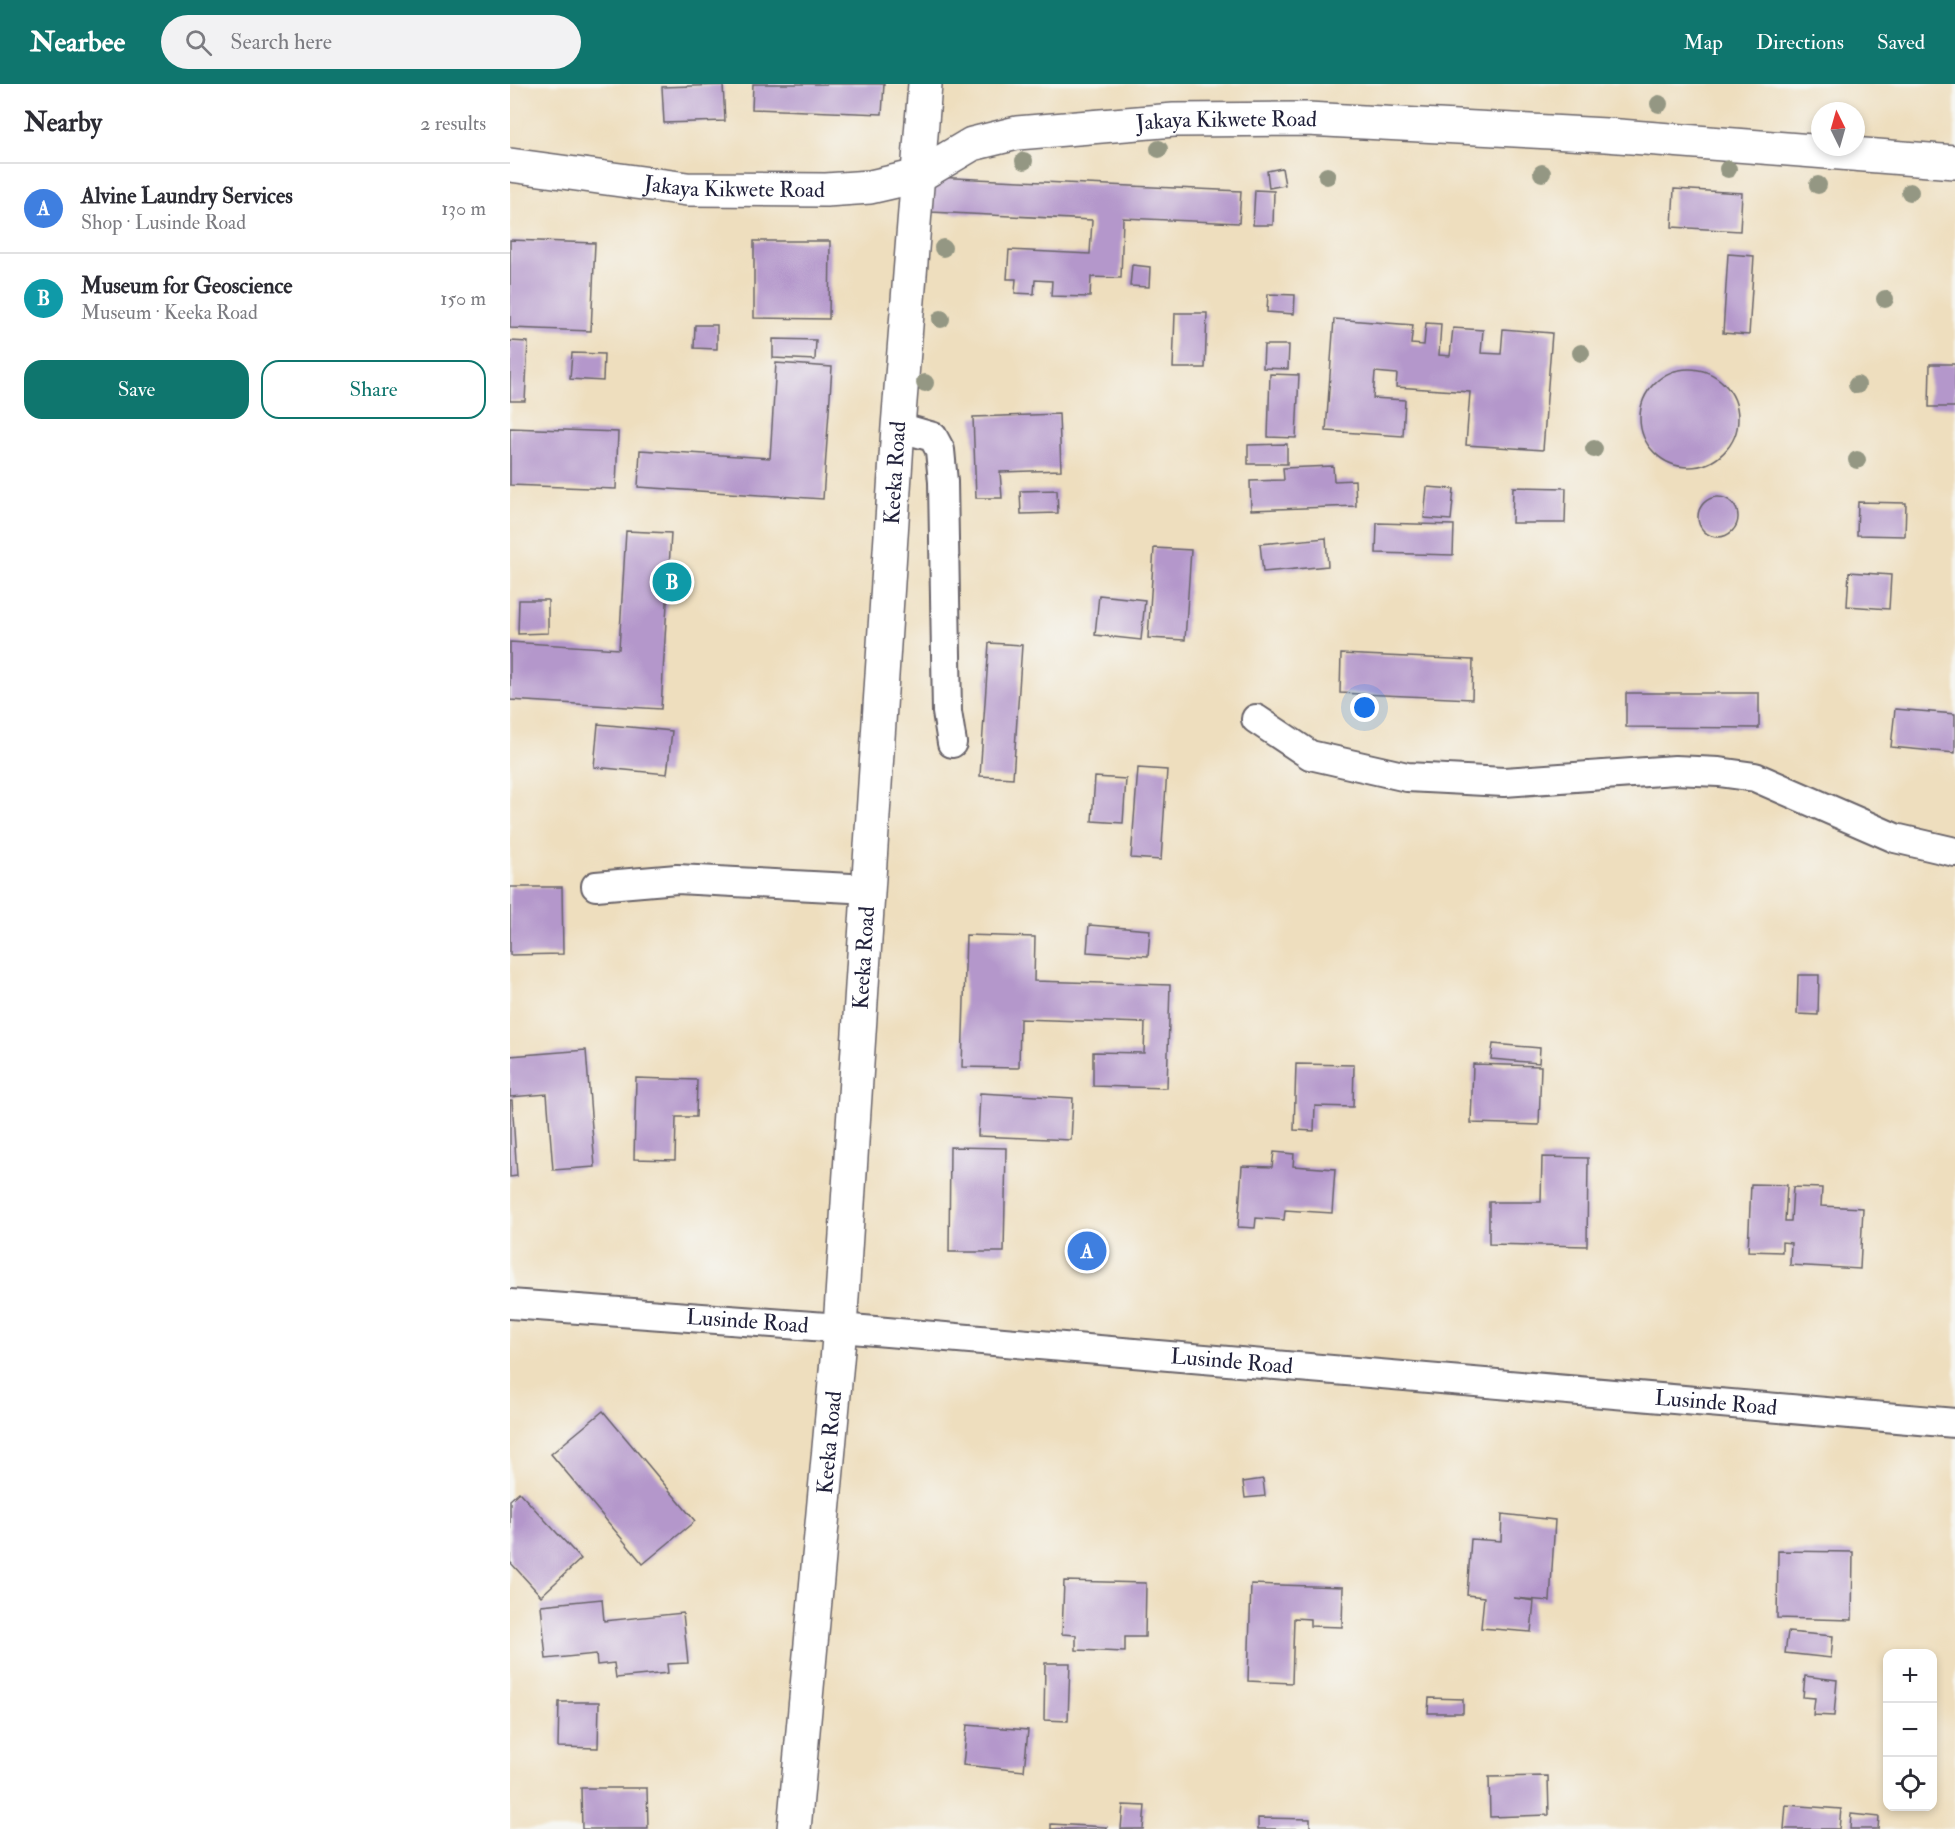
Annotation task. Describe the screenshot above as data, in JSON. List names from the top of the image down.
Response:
{
  "streets": {
    "street": ["Jakaya Kikwete Road", "Keeka Road", "Lusinde Road"]
  },
  "crossings": [
    ["Jakaya Kikwete Road", "Keeka Road"],
    ["Keeka Road", "Lusinde Road"]
  ],
  "north": "top",
  "page": {
    "header": "Nearbee",
    "search": "Search here",
    "nav": ["Map", "Directions", "Saved"],
    "heading": ["Nearby", "2 results"],
    "list": [
      {
        "mark": "A",
        "name": "Alvine Laundry Services",
        "note": "Shop · Lusinde Road",
        "value": "130 m"
      },
      {
        "mark": "B",
        "name": "Museum for Geoscience",
        "note": "Museum · Keeka Road",
        "value": "150 m"
      }
    ],
    "buttons": ["Save", "Share"],
    "pins": ["B", "A"],
    "map_buttons": ["+", "−"]
  }
}
